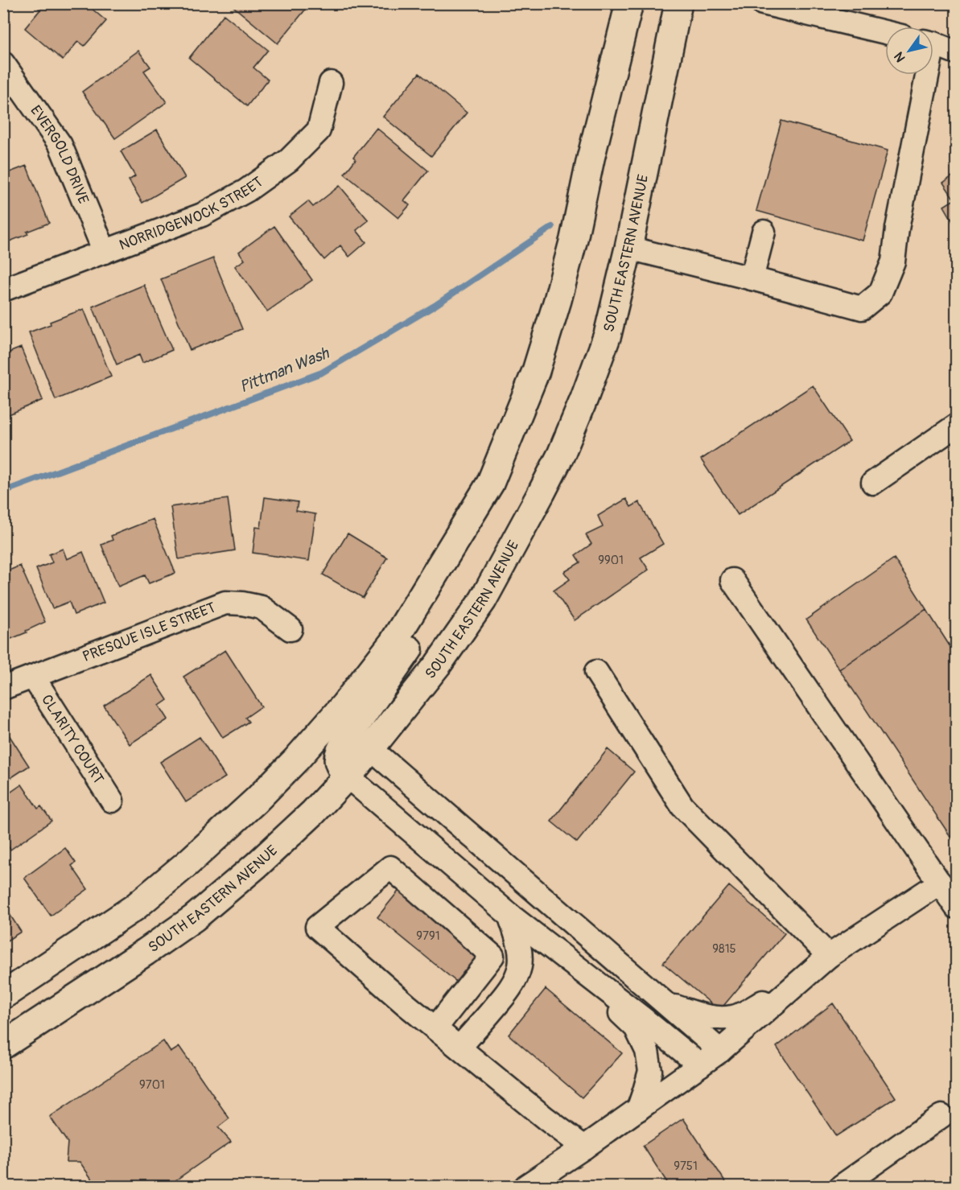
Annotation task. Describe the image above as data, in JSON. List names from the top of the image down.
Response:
{
  "streets": {
    "main road": ["SOUTH EASTERN AVENUE"],
    "street": [
      "EVERGOLD DRIVE",
      "NORRIDGEWOCK STREET",
      "PRESQUE ISLE STREET",
      "CLARITY COURT"
    ]
  },
  "crossings": [
    ["EVERGOLD DRIVE", "NORRIDGEWOCK STREET"],
    ["PRESQUE ISLE STREET", "CLARITY COURT"]
  ],
  "water": ["Pittman Wash"],
  "house_numbers": [
    "9901",
    "9791",
    "9815",
    "9701",
    "9751"
  ],
  "north": "bottom left"
}
